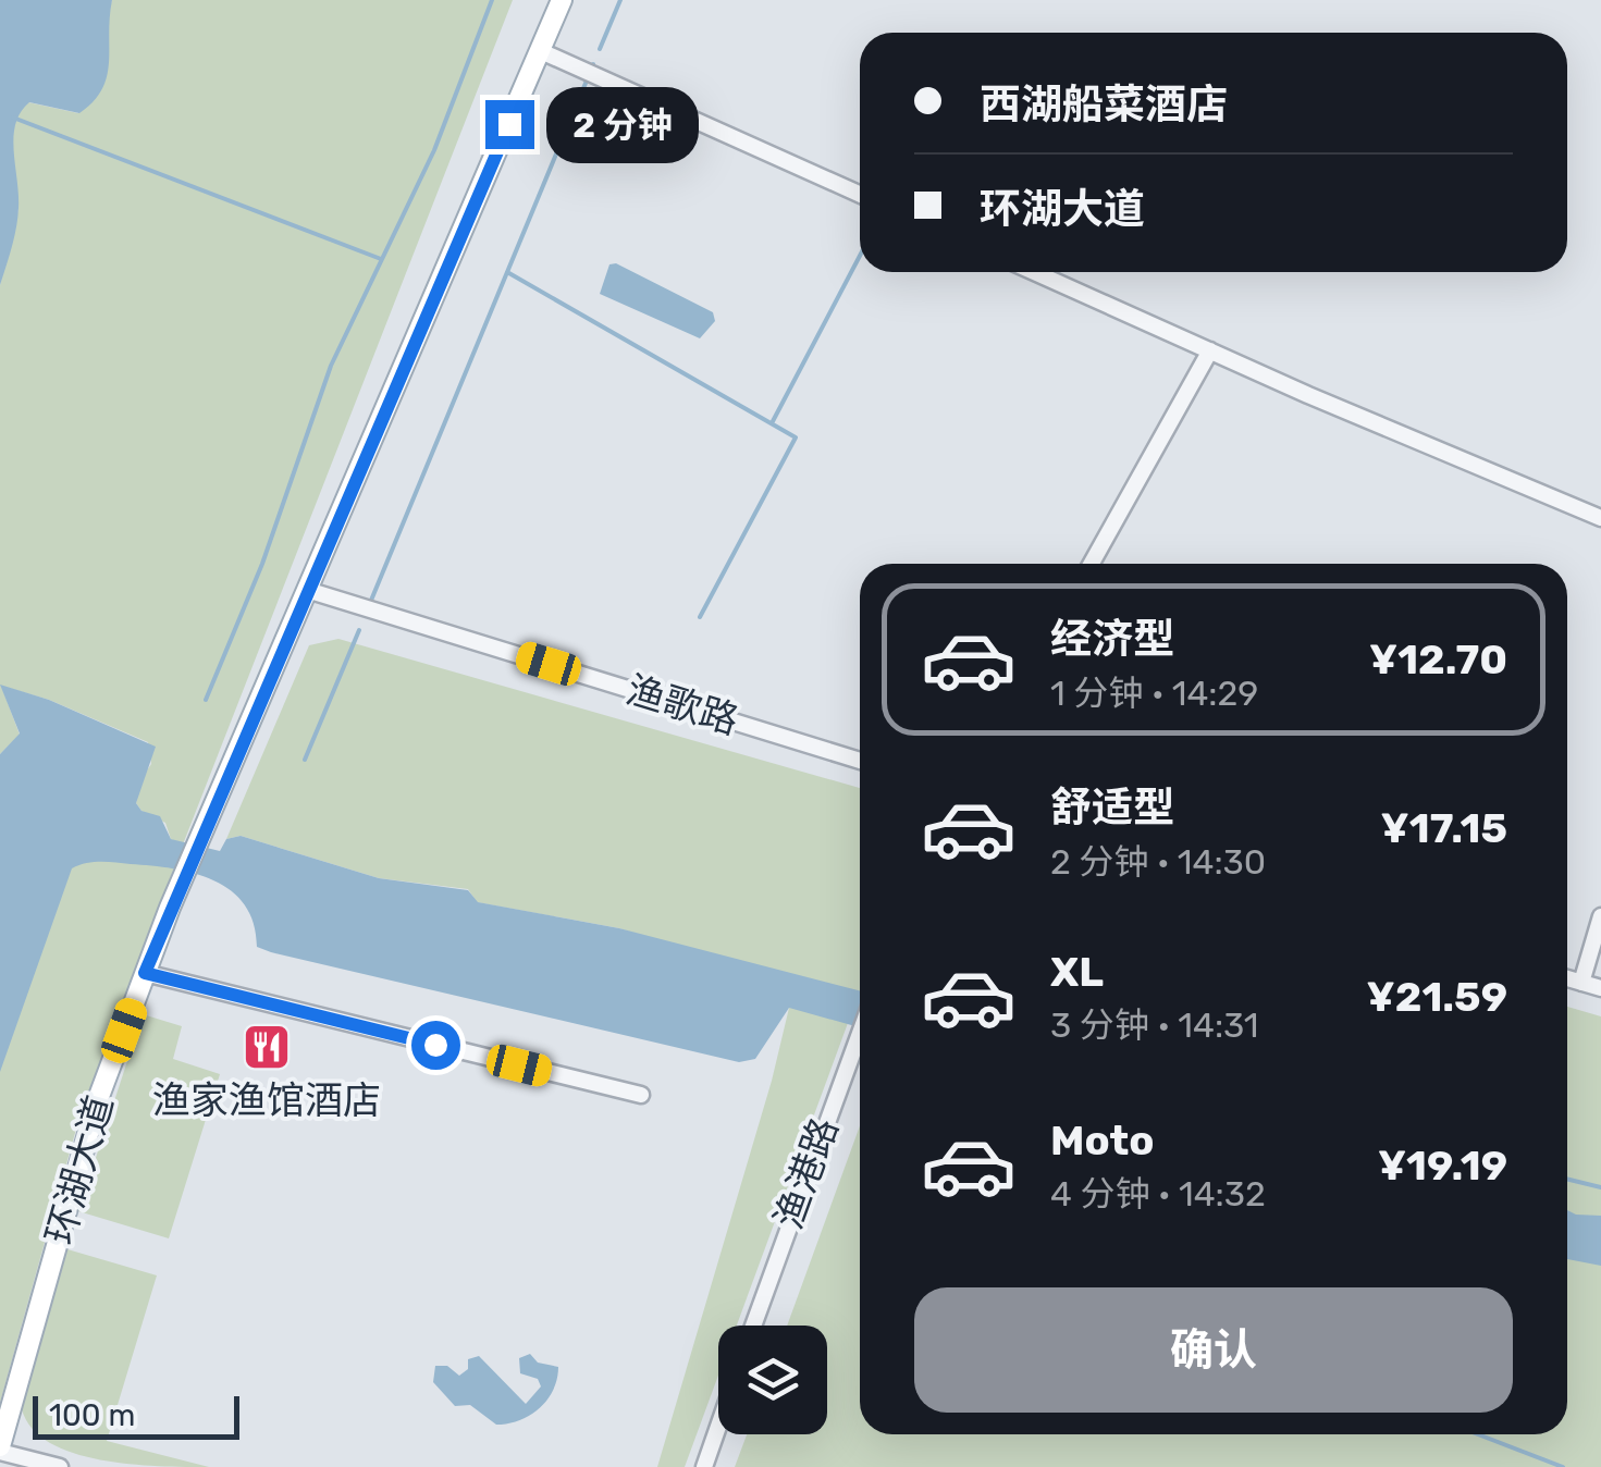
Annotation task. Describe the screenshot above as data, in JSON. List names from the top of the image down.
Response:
{
  "streets": {
    "main road": ["环湖大道"],
    "street": ["渔歌路", "渔港路"]
  },
  "crossings": [
    ["渔歌路", "环湖大道"]
  ],
  "places": {
    "restaurant": ["渔家渔馆酒店"]
  },
  "scale_bar": "100 m",
  "page": {
    "banner": ["西湖船菜酒店", "环湖大道"],
    "bubble": "2 分钟",
    "list": [
      {
        "name": "经济型",
        "note": "1 分钟 · 14:29",
        "value": "¥12.70"
      },
      {
        "name": "舒适型",
        "note": "2 分钟 · 14:30",
        "value": "¥17.15"
      },
      {
        "name": "XL",
        "note": "3 分钟 · 14:31",
        "value": "¥21.59"
      },
      {
        "name": "Moto",
        "note": "4 分钟 · 14:32",
        "value": "¥19.19"
      }
    ],
    "buttons": "确认",
    "scale": "100 m"
  }
}
